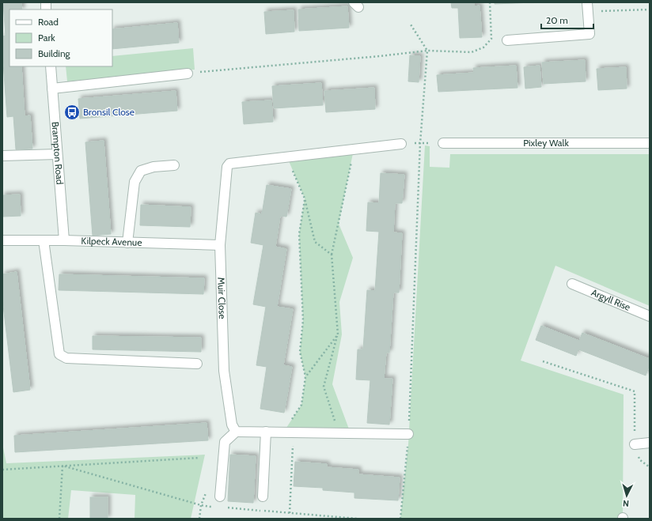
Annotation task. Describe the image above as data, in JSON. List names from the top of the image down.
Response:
{
  "streets": {
    "street": [
      "Pixley Walk",
      "Brampton Road",
      "Kilpeck Avenue",
      "Muir Close",
      "Argyll Rise"
    ]
  },
  "crossings": [
    ["Brampton Road", "Kilpeck Avenue"],
    ["Kilpeck Avenue", "Muir Close"]
  ],
  "places": {
    "bus stop": ["Bronsil Close"]
  },
  "legend": ["Road", "Park", "Building"],
  "scale_bar": "20 m",
  "north": "bottom"
}
